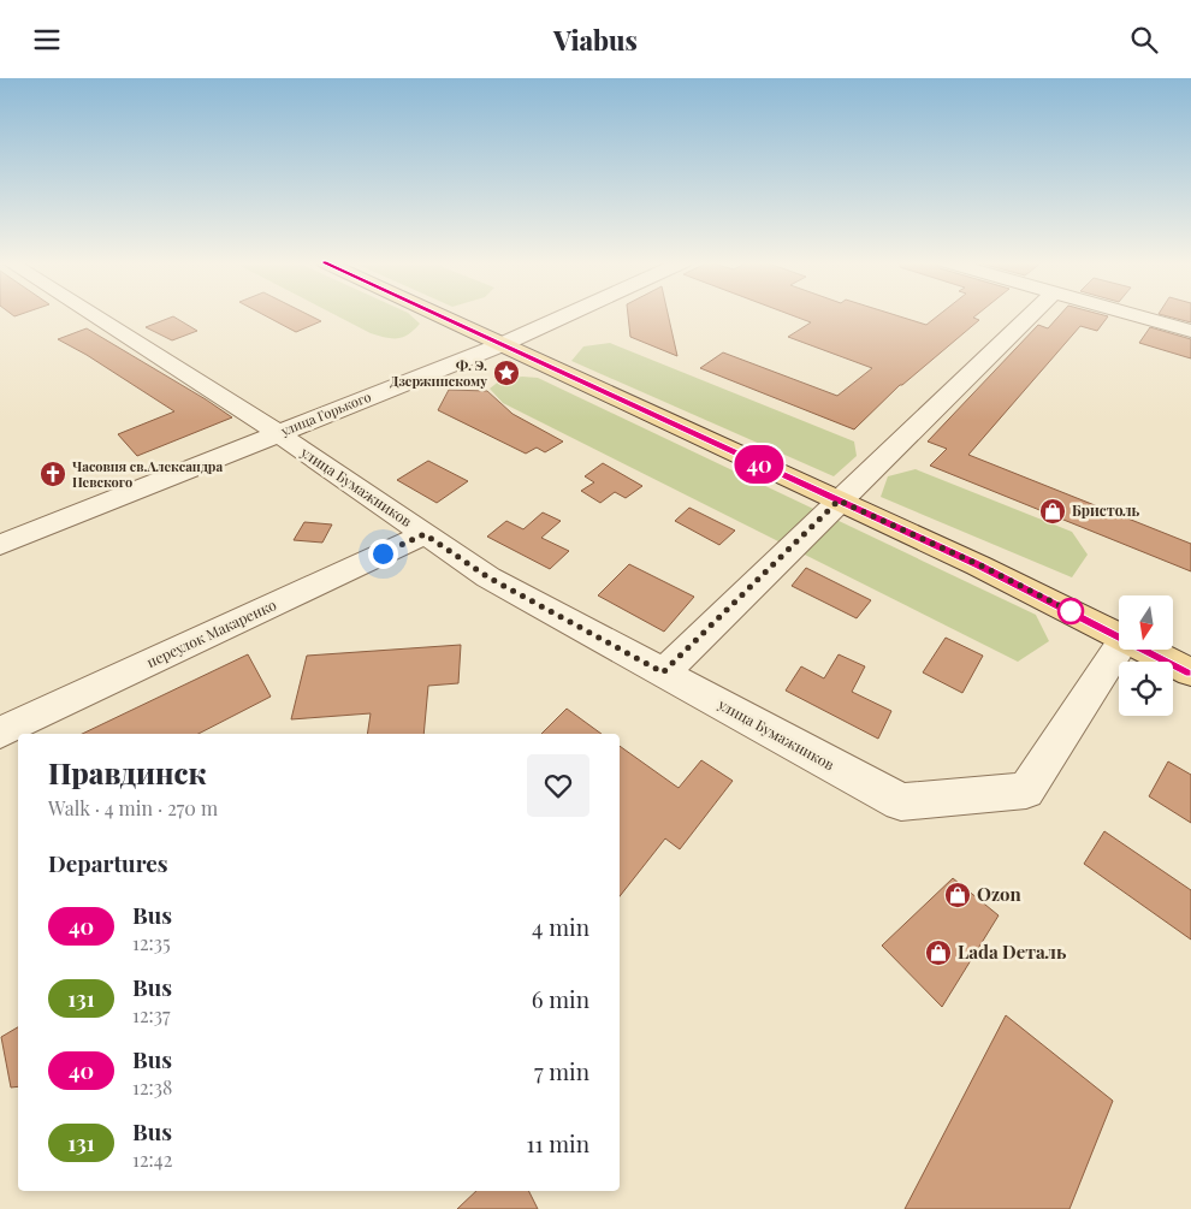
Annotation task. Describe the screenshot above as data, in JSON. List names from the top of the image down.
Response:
{
  "streets": {
    "street": ["улица Горького", "улица Бумажников", "переулок Макаренко"]
  },
  "crossings": [
    ["улица Горького", "улица Бумажников"],
    ["улица Бумажников", "переулок Макаренко"]
  ],
  "places": {
    "place": ["Ф. Э. Дзержинскому"],
    "church": ["Часовня св.Александра Невского"],
    "shop": ["Бристоль", "Ozon", "Lada Dеталь"]
  },
  "lines": ["bus line 40"],
  "north": "bottom",
  "page": {
    "header": "Viabus",
    "on_map": "40",
    "heading": [
      ["Правдинск", "Walk · 4 min · 270 m"],
      "Departures"
    ],
    "list": [
      {
        "mark": "40",
        "name": "Bus",
        "note": "12:35",
        "value": "4 min"
      },
      {
        "mark": "131",
        "name": "Bus",
        "note": "12:37",
        "value": "6 min"
      },
      {
        "mark": "40",
        "name": "Bus",
        "note": "12:38",
        "value": "7 min"
      },
      {
        "mark": "131",
        "name": "Bus",
        "note": "12:42",
        "value": "11 min"
      }
    ]
  }
}
